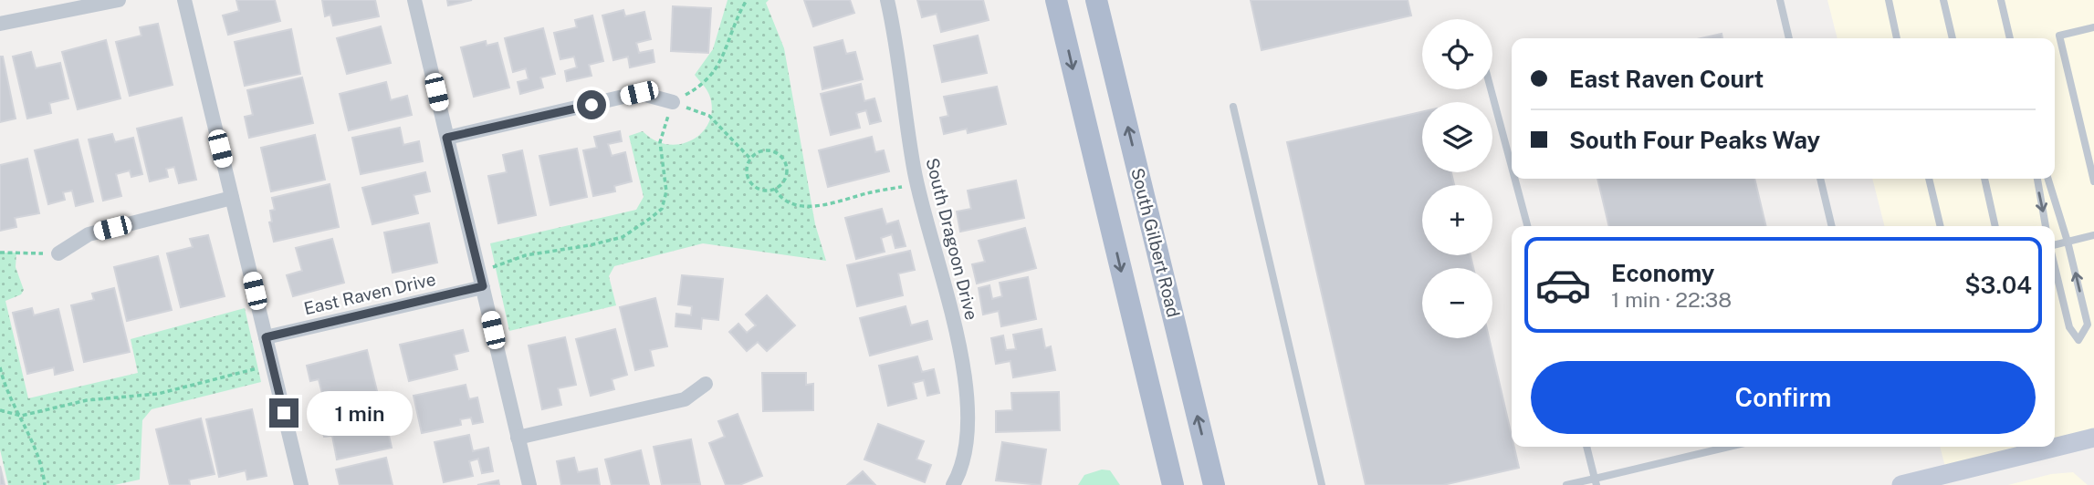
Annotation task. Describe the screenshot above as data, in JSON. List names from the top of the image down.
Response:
{
  "streets": {
    "main road": ["South Gilbert Road"],
    "street": ["South Dragoon Drive", "East Raven Drive"]
  },
  "page": {
    "map_buttons": ["+", "−"],
    "banner": ["East Raven Court", "South Four Peaks Way"],
    "list": [
      {
        "name": "Economy",
        "note": "1 min · 22:38",
        "value": "$3.04"
      }
    ],
    "buttons": "Confirm",
    "bubble": "1 min"
  }
}
